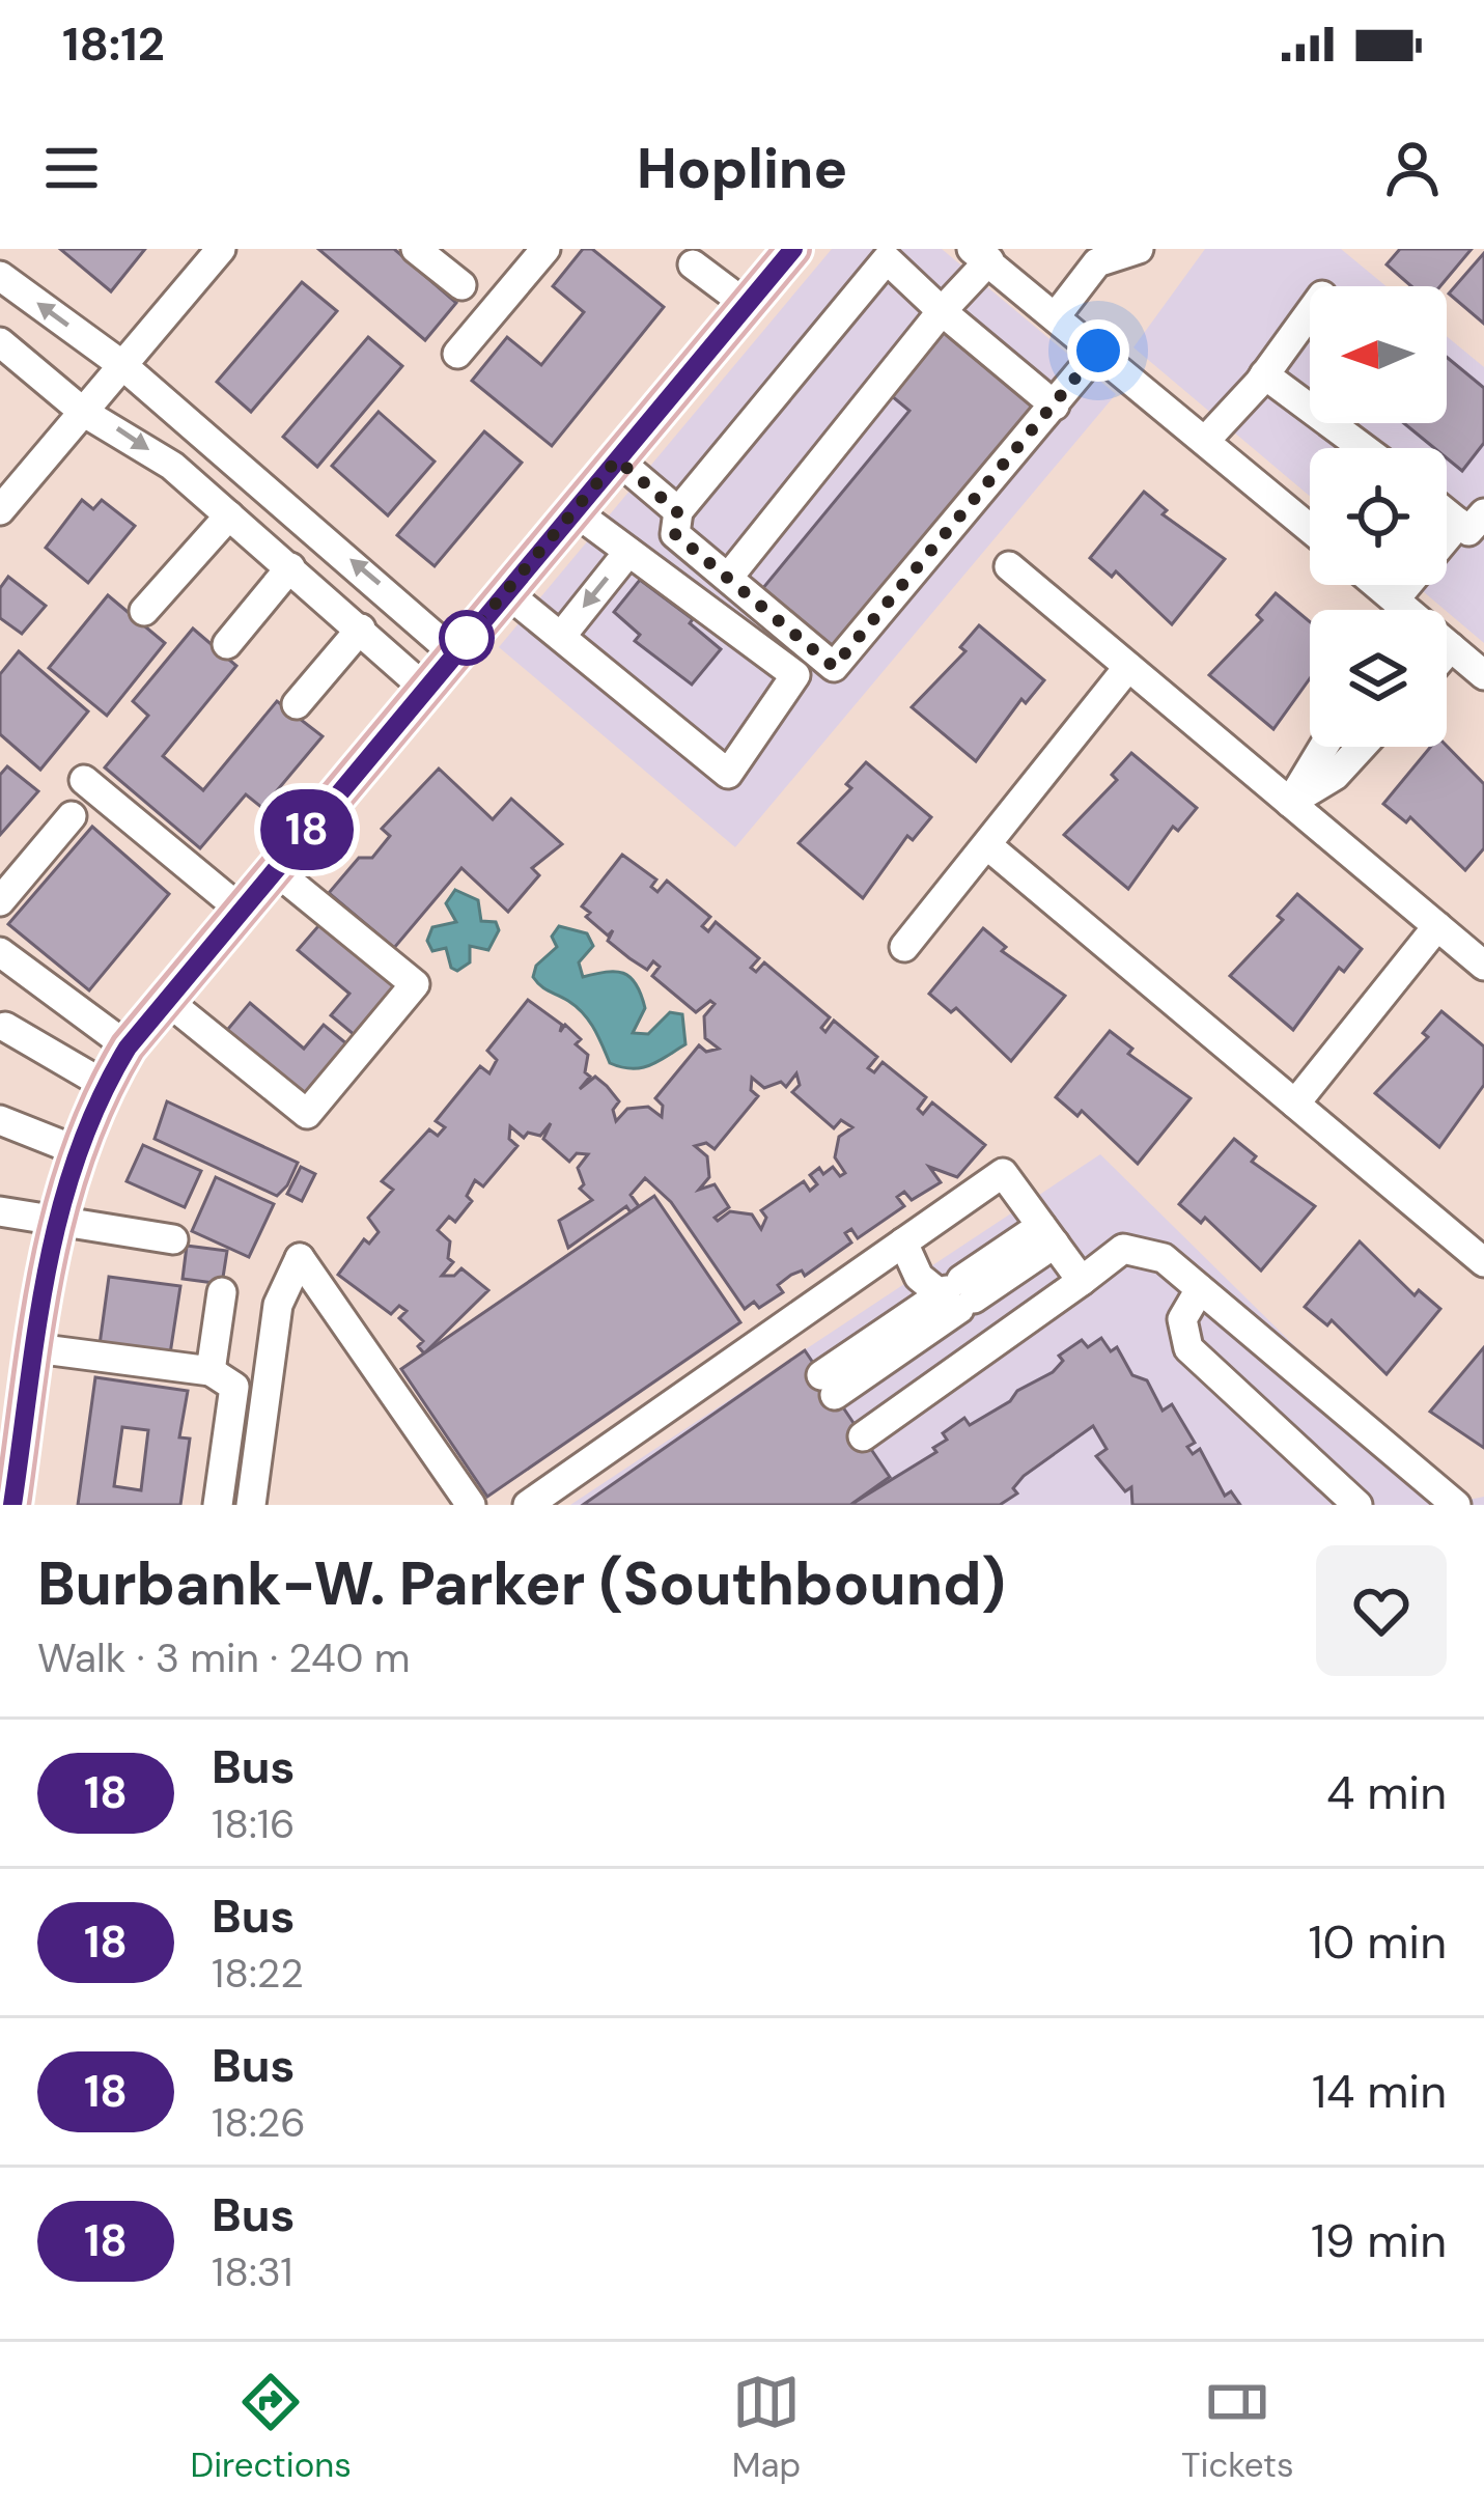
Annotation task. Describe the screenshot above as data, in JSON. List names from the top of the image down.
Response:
{
  "lines": ["bus line 18"],
  "north": "left",
  "page": {
    "status": "18:12",
    "header": "Hopline",
    "on_map": "18",
    "heading": ["Burbank-W. Parker (Southbound)", "Walk · 3 min · 240 m"],
    "list": [
      {
        "mark": "18",
        "name": "Bus",
        "note": "18:16",
        "value": "4 min"
      },
      {
        "mark": "18",
        "name": "Bus",
        "note": "18:22",
        "value": "10 min"
      },
      {
        "mark": "18",
        "name": "Bus",
        "note": "18:26",
        "value": "14 min"
      },
      {
        "mark": "18",
        "name": "Bus",
        "note": "18:31",
        "value": "19 min"
      }
    ],
    "tabs": ["Directions", "Map", "Tickets"]
  }
}
